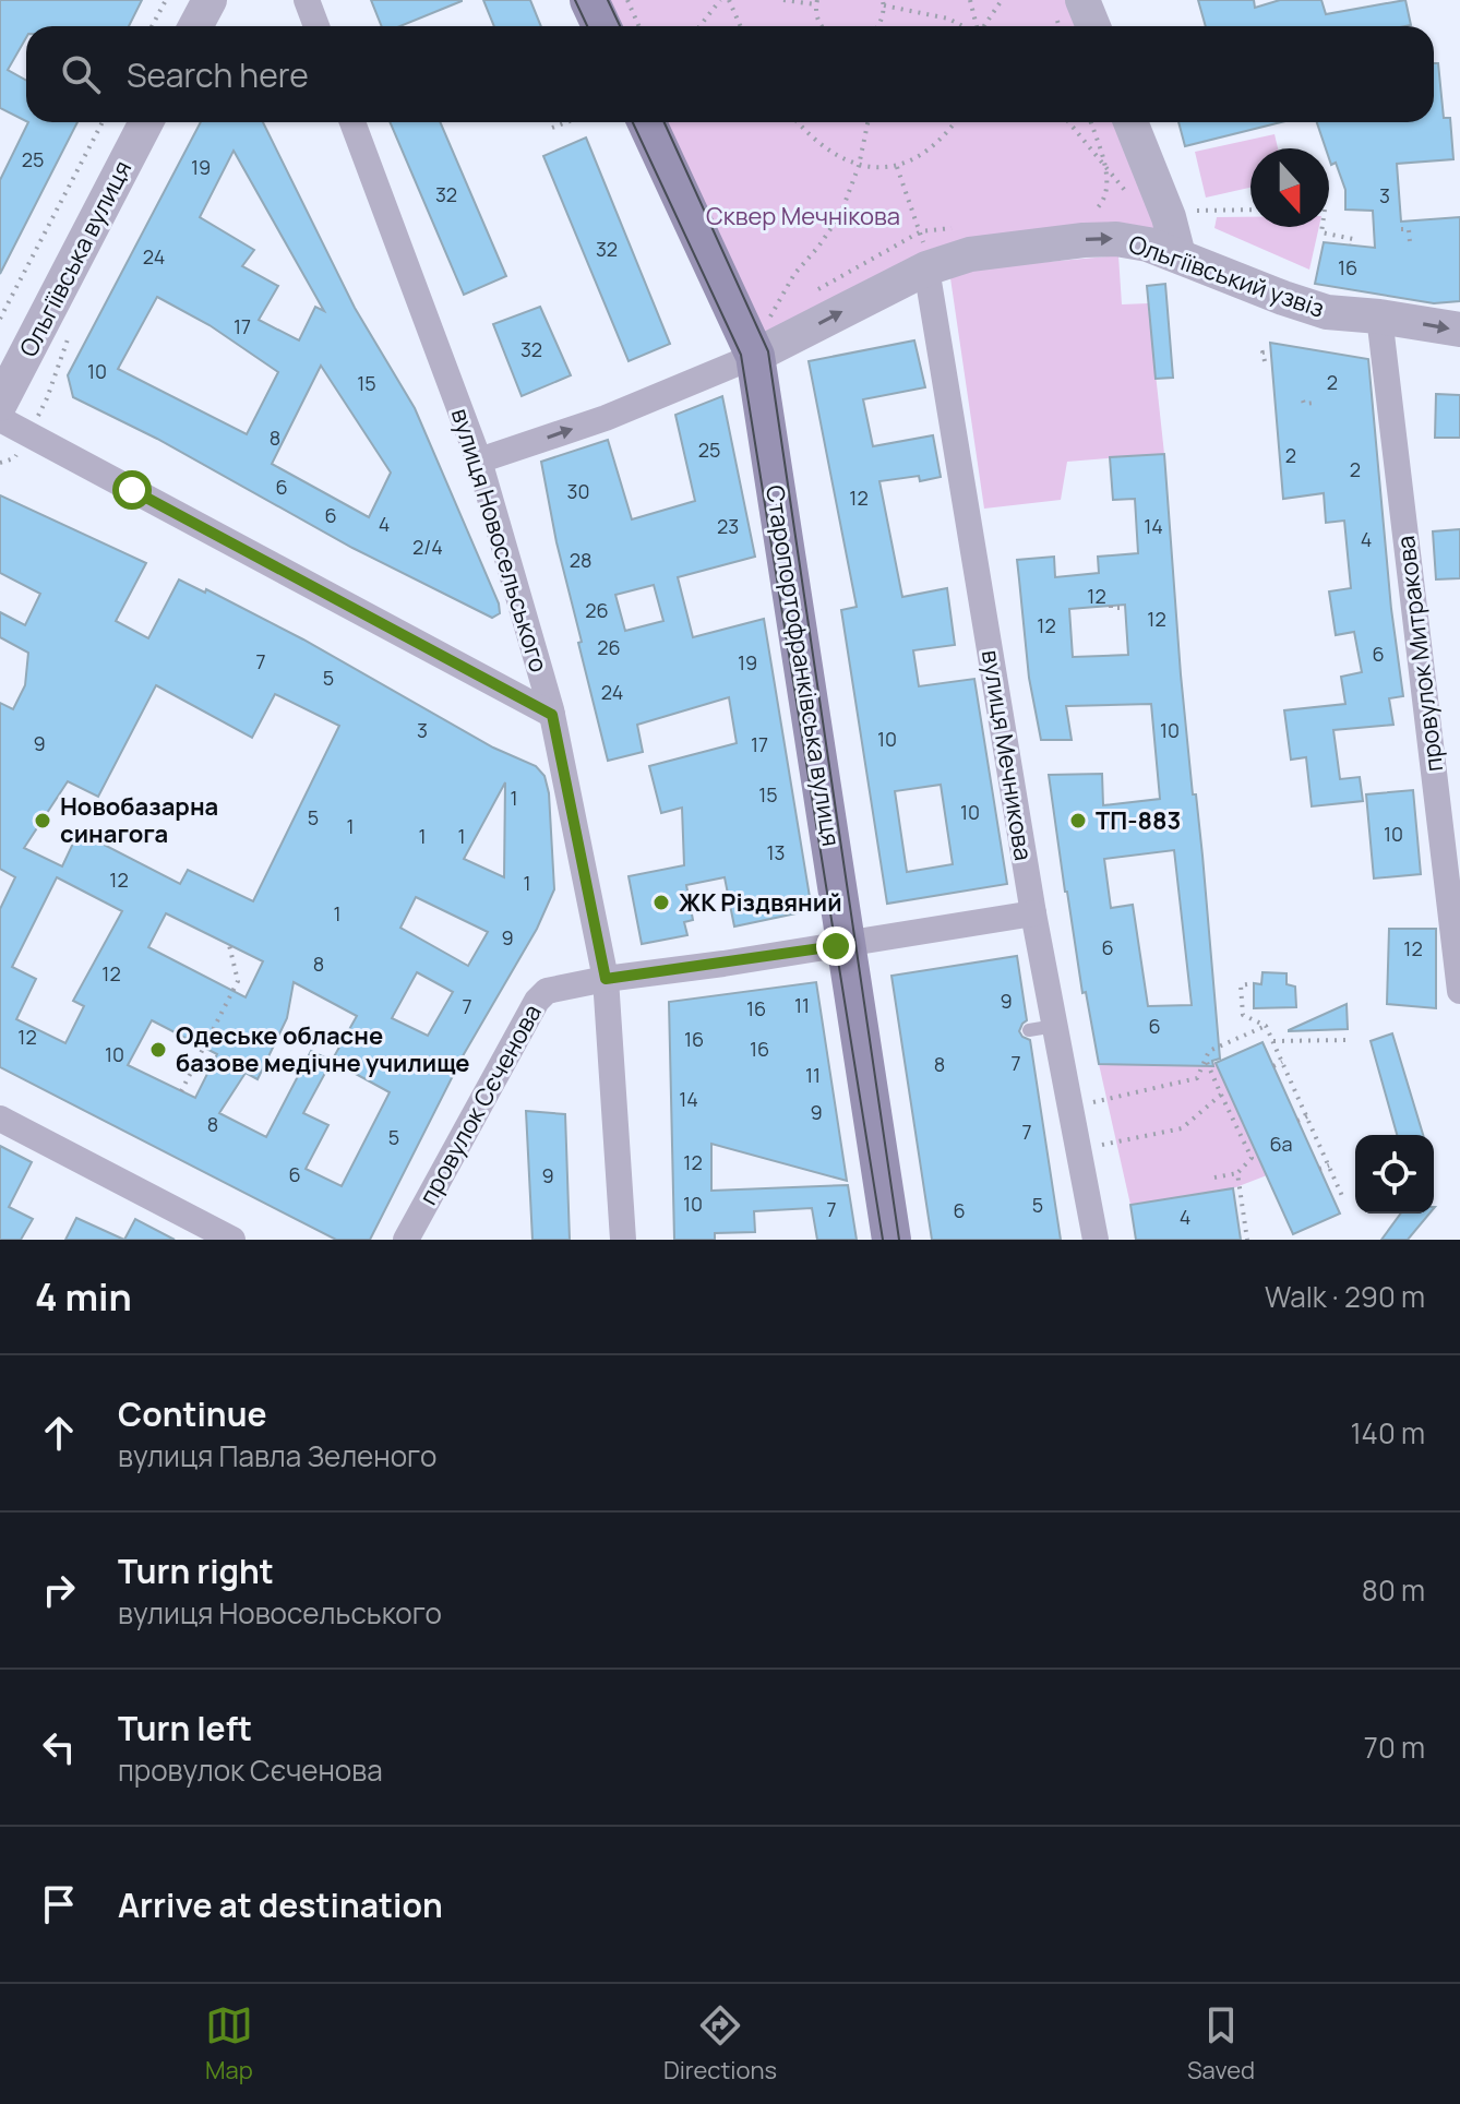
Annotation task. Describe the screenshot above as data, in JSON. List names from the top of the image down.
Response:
{
  "streets": {
    "main road": ["Старопортофранківська вулиця"],
    "street": [
      "Ольгіївська вулиця",
      "Ольгіївський узвіз",
      "вулиця Новосельського",
      "провулок Митракова",
      "вулиця Мечникова",
      "провулок Сєченова"
    ]
  },
  "crossings": [
    ["Ольгіївський узвіз", "провулок Митракова"],
    ["Ольгіївський узвіз", "Старопортофранківська вулиця"],
    ["Ольгіївський узвіз", "вулиця Мечникова"],
    ["вулиця Новосельського", "провулок Сєченова"],
    ["Старопортофранківська вулиця", "провулок Сєченова"],
    ["вулиця Мечникова", "провулок Сєченова"]
  ],
  "one_way": ["Ольгіївський узвіз"],
  "parks": ["Сквер Мечнікова"],
  "places": [
    "Новобазарна синагога",
    "ТП-883",
    "ЖК Різдвяний",
    "Одеське обласне базове медічне училище"
  ],
  "house_numbers": [
    "25",
    "19",
    "32",
    "3",
    "32",
    "24",
    "16",
    "17",
    "32",
    "10",
    "2",
    "15",
    "8",
    "25",
    "2",
    "2",
    "6",
    "30",
    "12",
    "6",
    "4",
    "23",
    "14",
    "4",
    "2/4",
    "28",
    "12",
    "26",
    "12",
    "12",
    "26",
    "6",
    "7",
    "19",
    "5",
    "24",
    "3",
    "10",
    "10",
    "9",
    "17",
    "15",
    "1",
    "10",
    "5",
    "1",
    "10",
    "1",
    "1",
    "13",
    "12",
    "1",
    "1",
    "9",
    "6",
    "12",
    "8",
    "12",
    "9",
    "11",
    "7",
    "16",
    "6",
    "12",
    "16",
    "16",
    "10",
    "7",
    "8",
    "11",
    "14",
    "9",
    "8",
    "7",
    "5",
    "6а",
    "12",
    "6",
    "9",
    "10",
    "5",
    "7",
    "6",
    "4"
  ],
  "north": "bottom",
  "page": {
    "search": "Search here",
    "heading": ["4 min", "Walk · 290 m"],
    "list": [
      ["Continue", "вулиця Павла Зеленого", "140 m"],
      ["Turn right", "вулиця Новосельського", "80 m"],
      ["Turn left", "провулок Сєченова", "70 m"],
      "Arrive at destination"
    ],
    "nav": ["Map", "Directions", "Saved"]
  }
}
